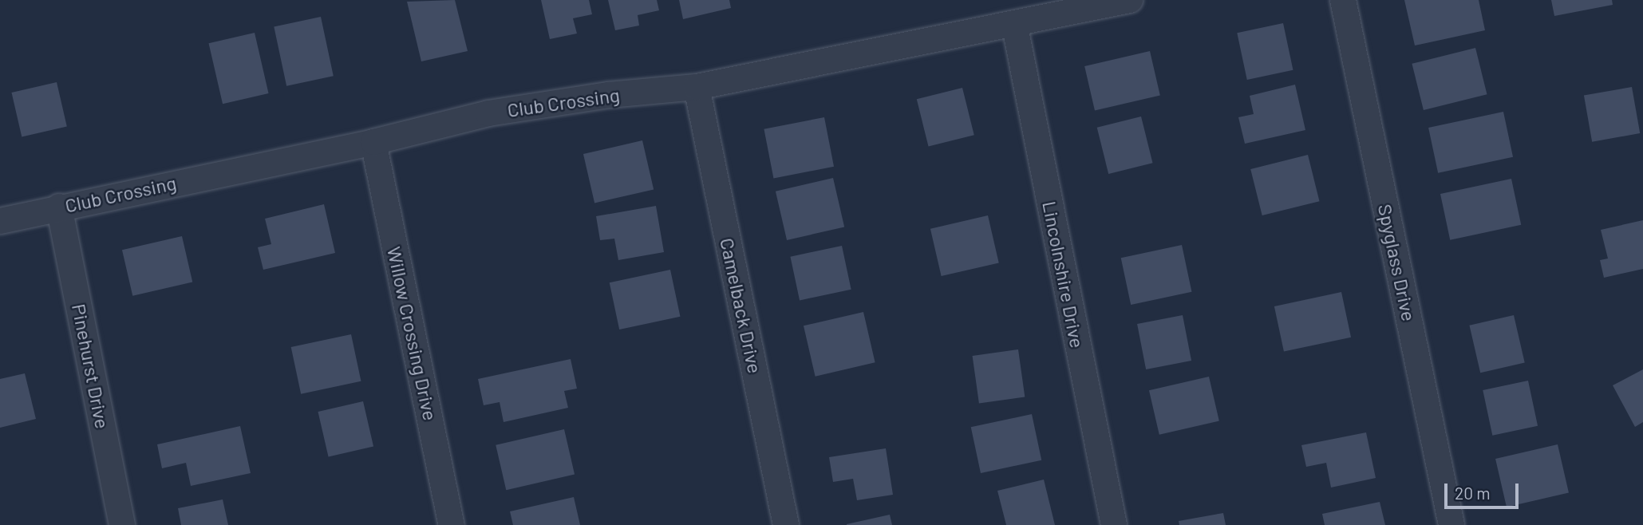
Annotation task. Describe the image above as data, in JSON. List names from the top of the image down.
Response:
{
  "streets": {
    "street": [
      "Club Crossing",
      "Spyglass Drive",
      "Lincolnshire Drive",
      "Camelback Drive",
      "Willow Crossing Drive",
      "Pinehurst Drive"
    ]
  },
  "crossings": [
    ["Club Crossing", "Lincolnshire Drive"],
    ["Club Crossing", "Camelback Drive"],
    ["Club Crossing", "Willow Crossing Drive"],
    ["Club Crossing", "Pinehurst Drive"]
  ],
  "scale_bar": "20 m"
}
